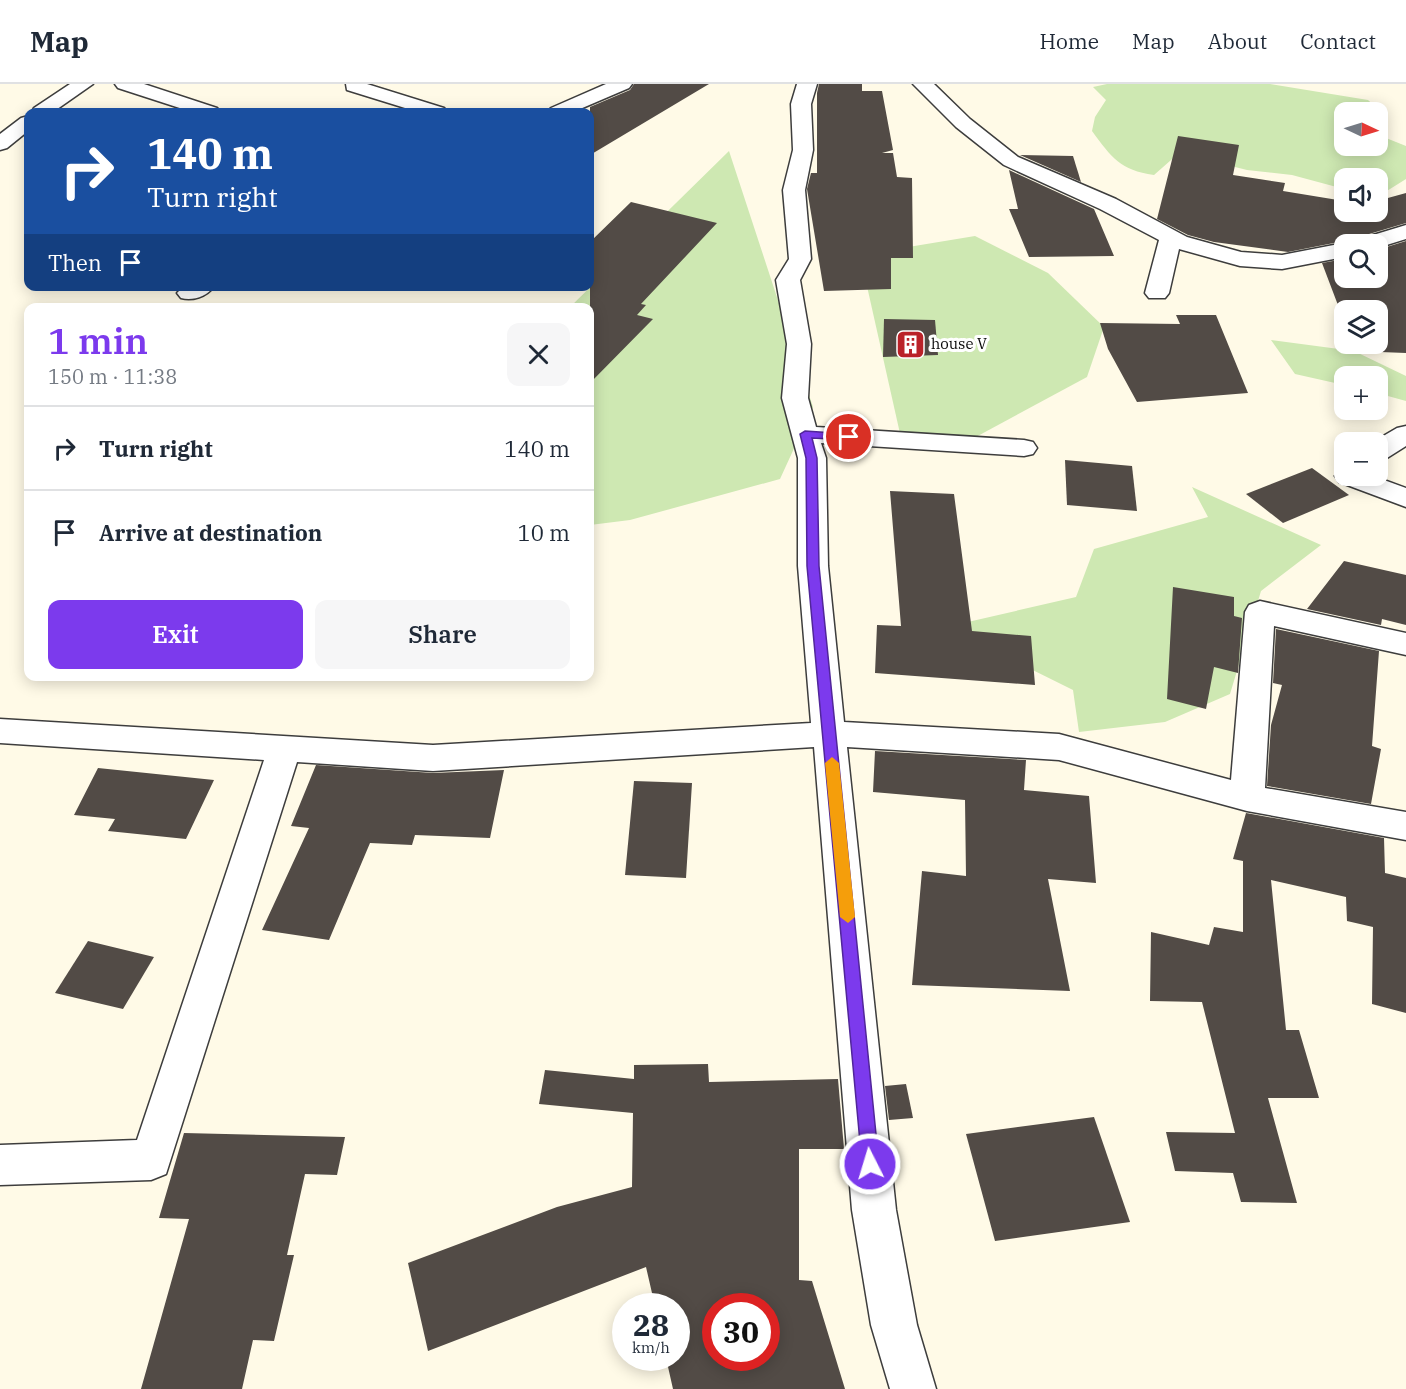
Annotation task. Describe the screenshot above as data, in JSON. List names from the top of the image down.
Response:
{
  "places": {
    "building": ["house V"]
  },
  "north": "right",
  "page": {
    "header": "Map",
    "nav": [
      "Home",
      "Map",
      "About",
      "Contact"
    ],
    "map_buttons": ["+", "−"],
    "turn": ["140 m", "Turn right"],
    "then": "Then",
    "heading": ["1 min", "150 m · 11:38"],
    "list": [
      {
        "name": "Turn right",
        "value": "140 m"
      },
      {
        "name": "Arrive at destination",
        "value": "10 m"
      }
    ],
    "buttons": ["Exit", "Share"],
    "speed": "28 km/h",
    "limit": "30"
  }
}
